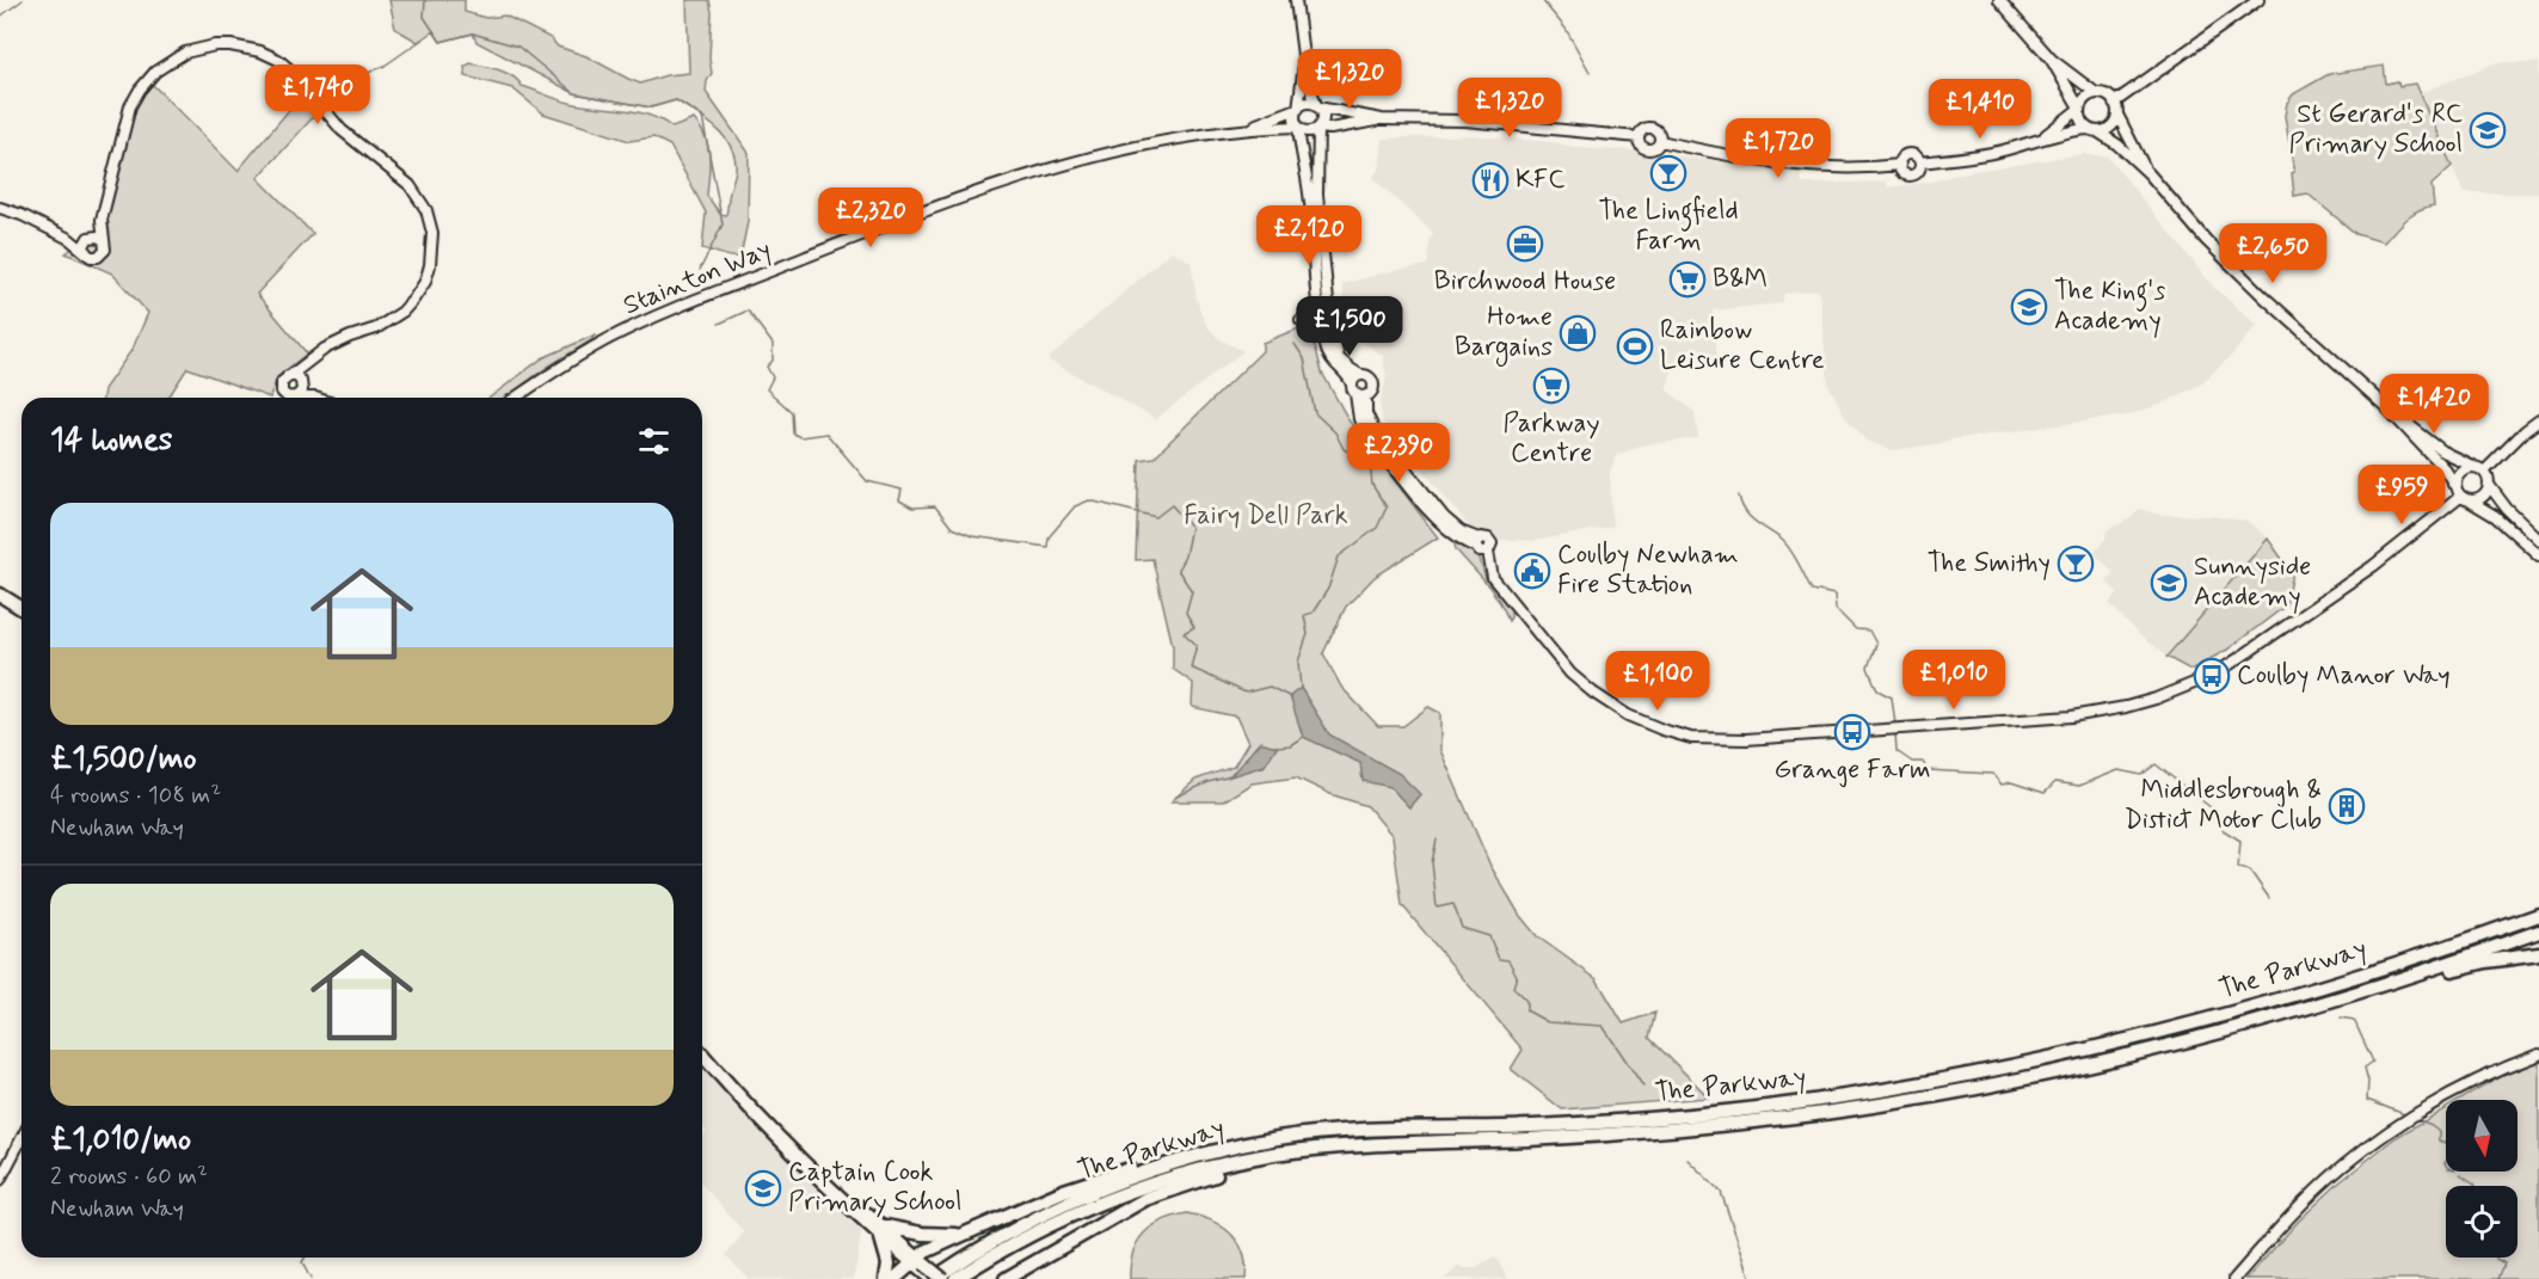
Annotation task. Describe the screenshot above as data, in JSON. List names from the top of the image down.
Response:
{
  "streets": {
    "highway": ["The Parkway"],
    "street": ["Stainton Way"]
  },
  "parks": ["Fairy Dell Park"],
  "places": {
    "school or university": [
      "St Gerard's RC Primary School",
      "The King's Academy",
      "Sunnyside Academy",
      "Captain Cook Primary School"
    ],
    "bar": ["The Lingfield Farm", "The Smithy"],
    "restaurant": ["KFC"],
    "office": ["Birchwood House"],
    "supermarket": ["B&M", "Parkway Centre"],
    "shop": ["Home Bargains"],
    "sports": ["Rainbow Leisure Centre"],
    "public building": ["Coulby Newham Fire Station"],
    "bus stop": ["Coulby Manor Way", "Grange Farm"],
    "building": ["Middlesbrough & Distict Motor Club"]
  },
  "north": "bottom",
  "page": {
    "price": [
      "£1,320",
      "£1,740",
      "£1,320",
      "£1,410",
      "£1,720",
      "£2,320",
      "£2,120",
      "£2,650",
      "£1,500",
      "£1,420",
      "£2,390",
      "£959",
      "£1,010",
      "£1,100"
    ],
    "heading": "14 homes",
    "list": [
      {
        "name": "£1,500/mo",
        "note": "4 rooms · 108 m² · Newham Way"
      },
      {
        "name": "£1,010/mo",
        "note": "2 rooms · 60 m² · Newham Way"
      }
    ]
  }
}
